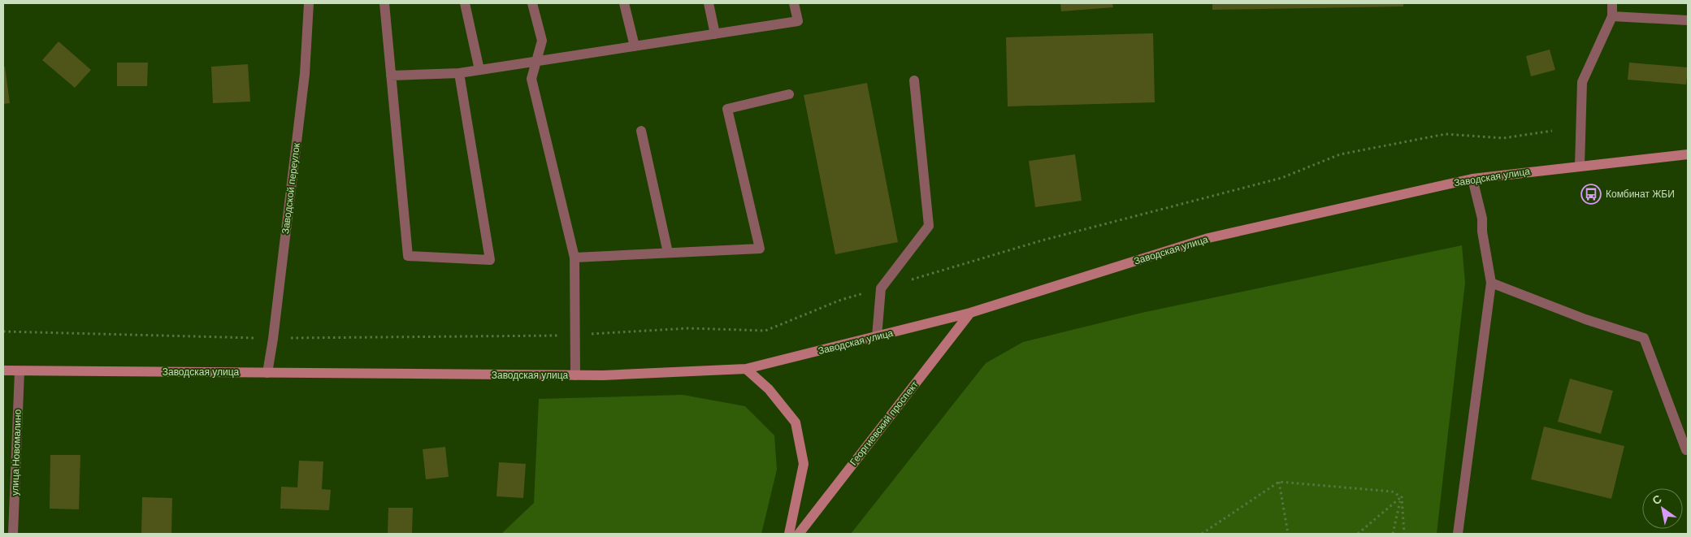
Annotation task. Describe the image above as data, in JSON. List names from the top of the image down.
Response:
{
  "streets": {
    "street": [
      "Заводская улица",
      "Заводской переулок",
      "Георгиевский проспект",
      "улица Новомалино"
    ]
  },
  "crossings": [
    ["Заводская улица", "Заводской переулок"],
    ["Заводская улица", "Георгиевский проспект"],
    ["Заводская улица", "улица Новомалино"]
  ],
  "places": {
    "bus stop": ["Комбинат ЖБИ"]
  },
  "north": "top left"
}
